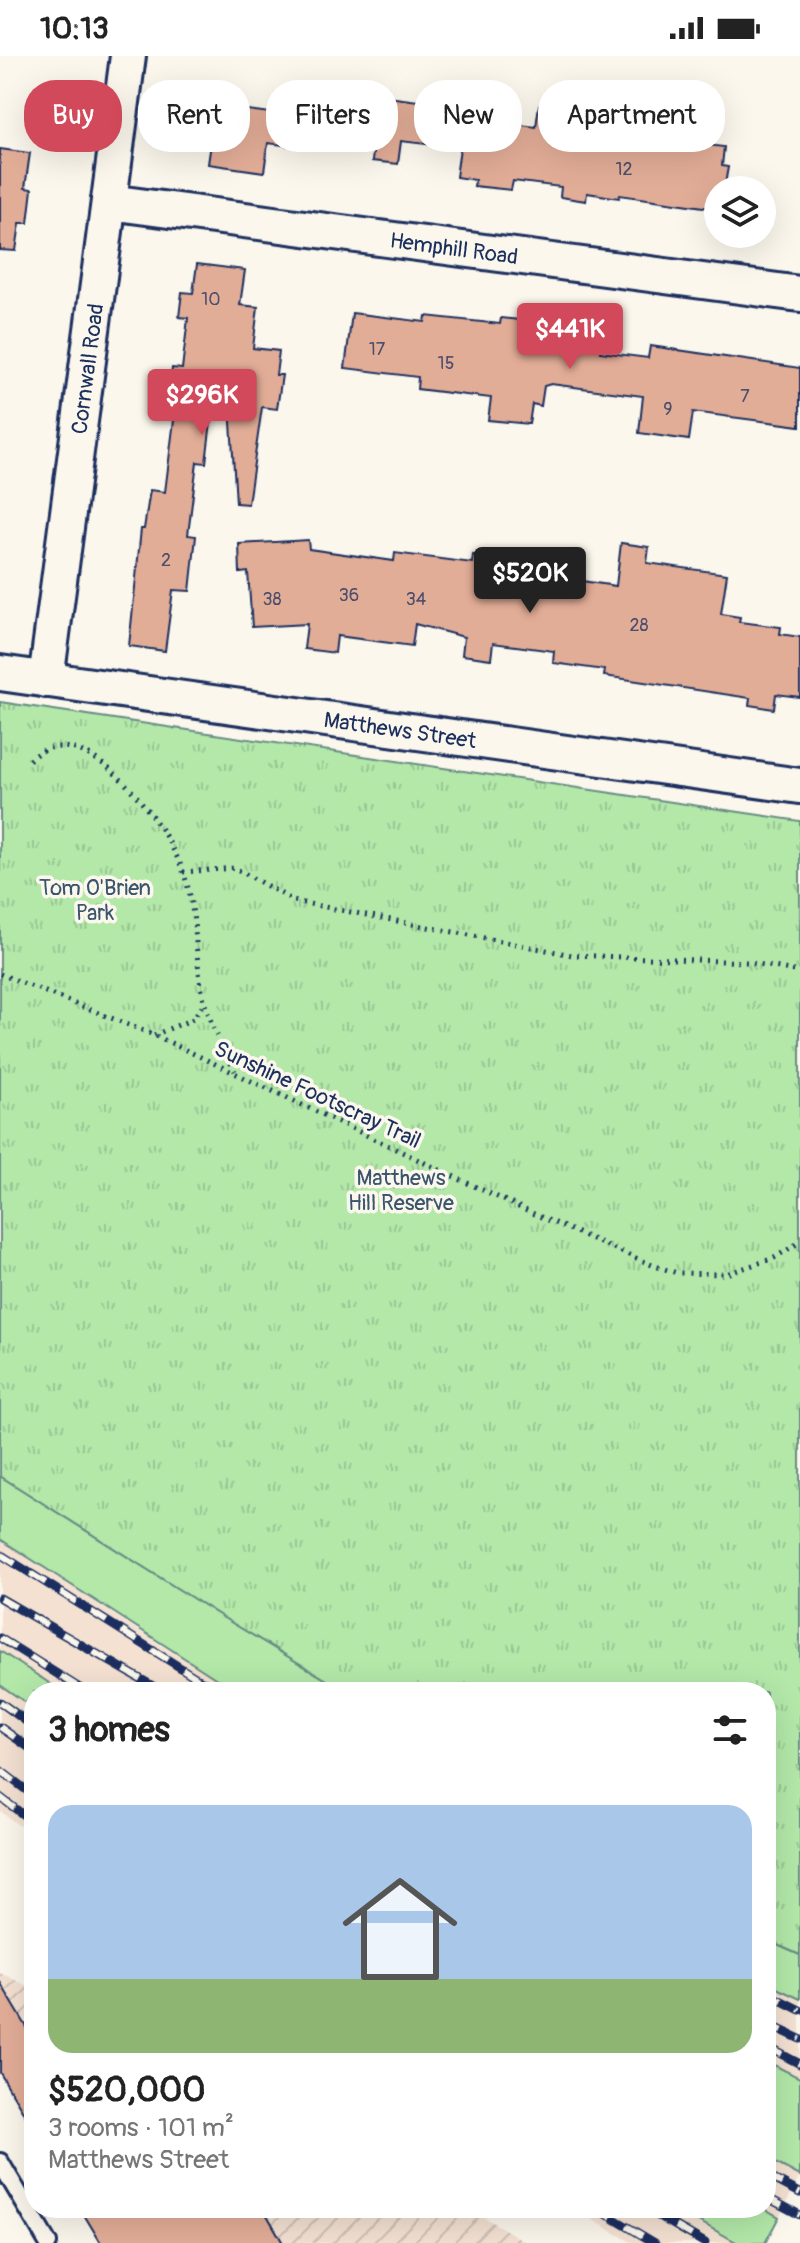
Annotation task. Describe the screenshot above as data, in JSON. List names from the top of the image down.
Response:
{
  "streets": {
    "street": ["Hemphill Road", "Cornwall Road", "Matthews Street"],
    "path": ["Sunshine Footscray Trail"]
  },
  "crossings": [
    ["Hemphill Road", "Cornwall Road"],
    ["Cornwall Road", "Matthews Street"]
  ],
  "parks": ["Tom O'Brien Park", "Matthews Hill Reserve"],
  "house_numbers": [
    "12",
    "10",
    "17",
    "15",
    "7",
    "9",
    "2",
    "36",
    "38",
    "34",
    "28"
  ],
  "page": {
    "status": "10:13",
    "chip": [
      "Buy",
      "Rent",
      "Filters",
      "New",
      "Apartment"
    ],
    "price": ["$441K", "$296K", "$520K"],
    "heading": "3 homes",
    "list": [
      {
        "name": "$520,000",
        "note": "3 rooms · 101 m² · Matthews Street"
      }
    ]
  }
}
